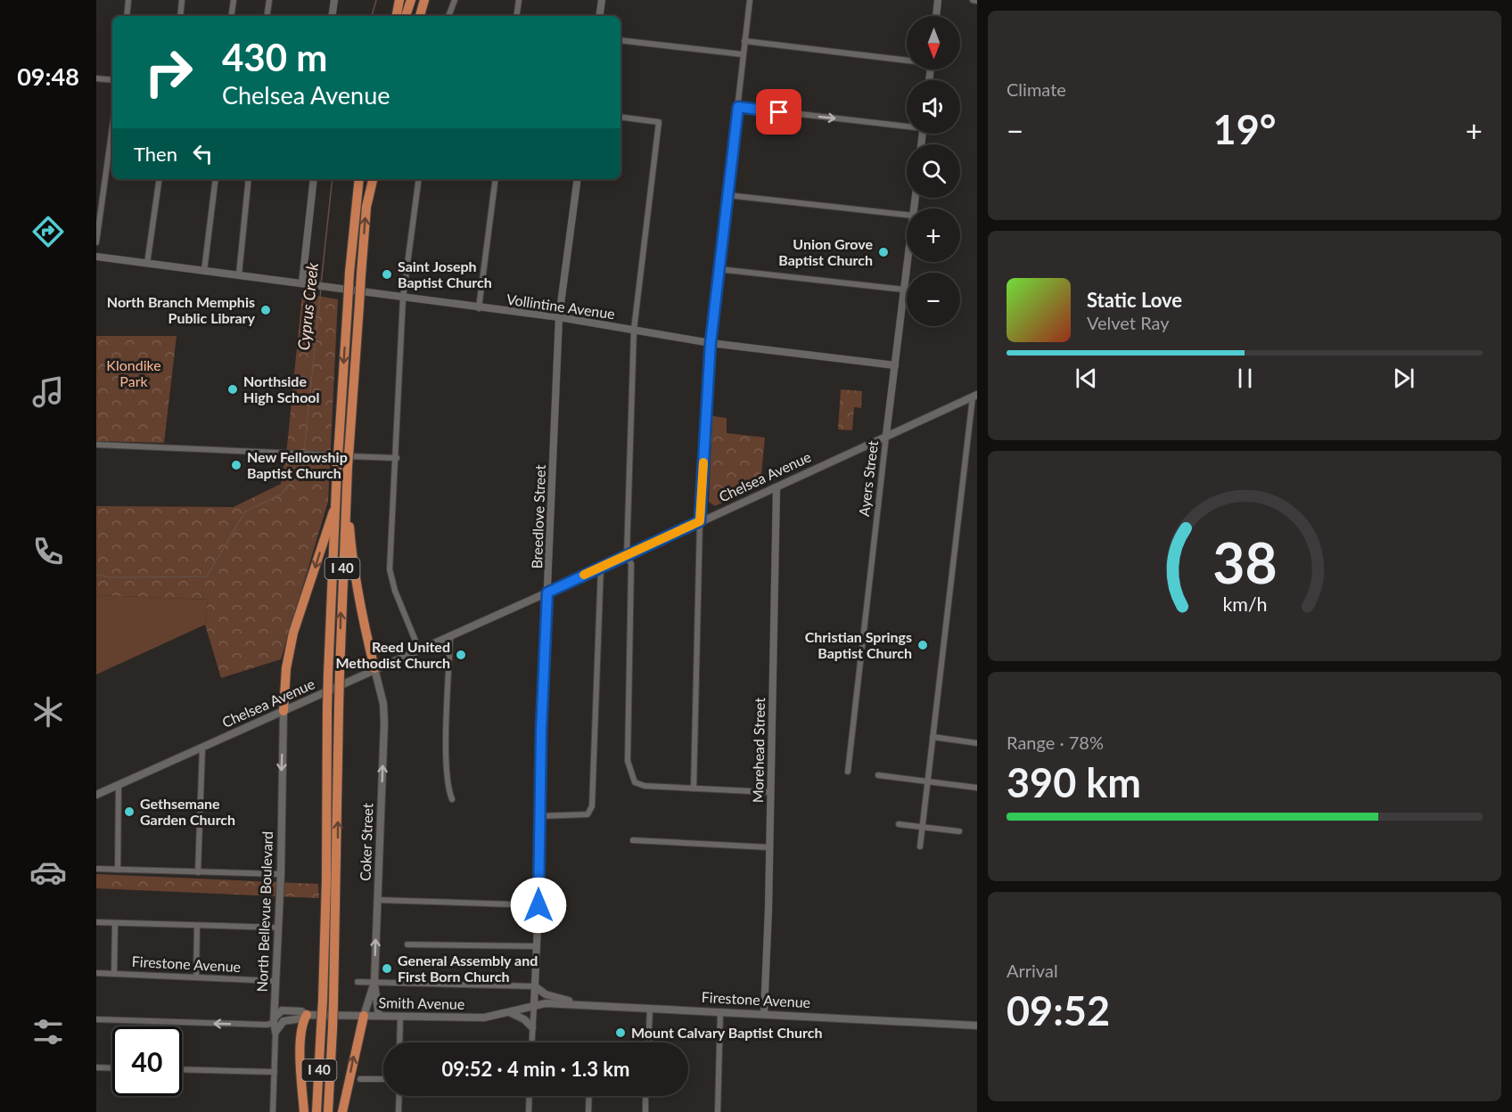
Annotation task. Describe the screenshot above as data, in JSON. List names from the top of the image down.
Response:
{
  "streets": {
    "highway": ["I 40"],
    "main road": [
      "Chelsea Avenue",
      "Coker Street",
      "North Bellevue Boulevard",
      "Firestone Avenue",
      "Smith Avenue"
    ],
    "street": [
      "Vollintine Avenue",
      "Ayers Street",
      "Breedlove Street",
      "Morehead Street"
    ]
  },
  "crossings": [
    ["Vollintine Avenue", "Ayers Street"],
    ["Vollintine Avenue", "Breedlove Street"],
    ["Chelsea Avenue", "Ayers Street"],
    ["Chelsea Avenue", "Breedlove Street"],
    ["Chelsea Avenue", "Morehead Street"],
    ["Chelsea Avenue", "Coker Street"],
    ["Chelsea Avenue", "North Bellevue Boulevard"],
    ["Breedlove Street", "Firestone Avenue"],
    ["Breedlove Street", "Smith Avenue"],
    ["Morehead Street", "Firestone Avenue"],
    ["Coker Street", "Smith Avenue"],
    ["North Bellevue Boulevard", "Firestone Avenue"],
    ["North Bellevue Boulevard", "Smith Avenue"],
    ["Firestone Avenue", "Smith Avenue"]
  ],
  "one_way": ["Coker Street", "North Bellevue Boulevard"],
  "water": ["Cyprus Creek"],
  "parks": ["Klondike Park"],
  "places": [
    "Union Grove Baptist Church",
    "Saint Joseph Baptist Church",
    "North Branch Memphis Public Library",
    "Northside High School",
    "New Fellowship Baptist Church",
    "Christian Springs Baptist Church",
    "Reed United Methodist Church",
    "Gethsemane Garden Church",
    "General Assembly and First Born Church",
    "Mount Calvary Baptist Church"
  ],
  "north": "bottom",
  "page": {
    "tabs": "09:48",
    "tile": [
      "Climate",
      ["Range · 78%", "390 km"],
      ["Arrival", "09:52"]
    ],
    "map_buttons": ["+", "−"],
    "turn": ["430 m", "Chelsea Avenue"],
    "heat": ["−", "19°", "+"],
    "then": "Then",
    "song": ["Static Love", "Velvet Ray"],
    "limit": "40",
    "trip": "09:52 · 4 min · 1.3 km",
    "gauge": ["38", "km/h"]
  }
}
